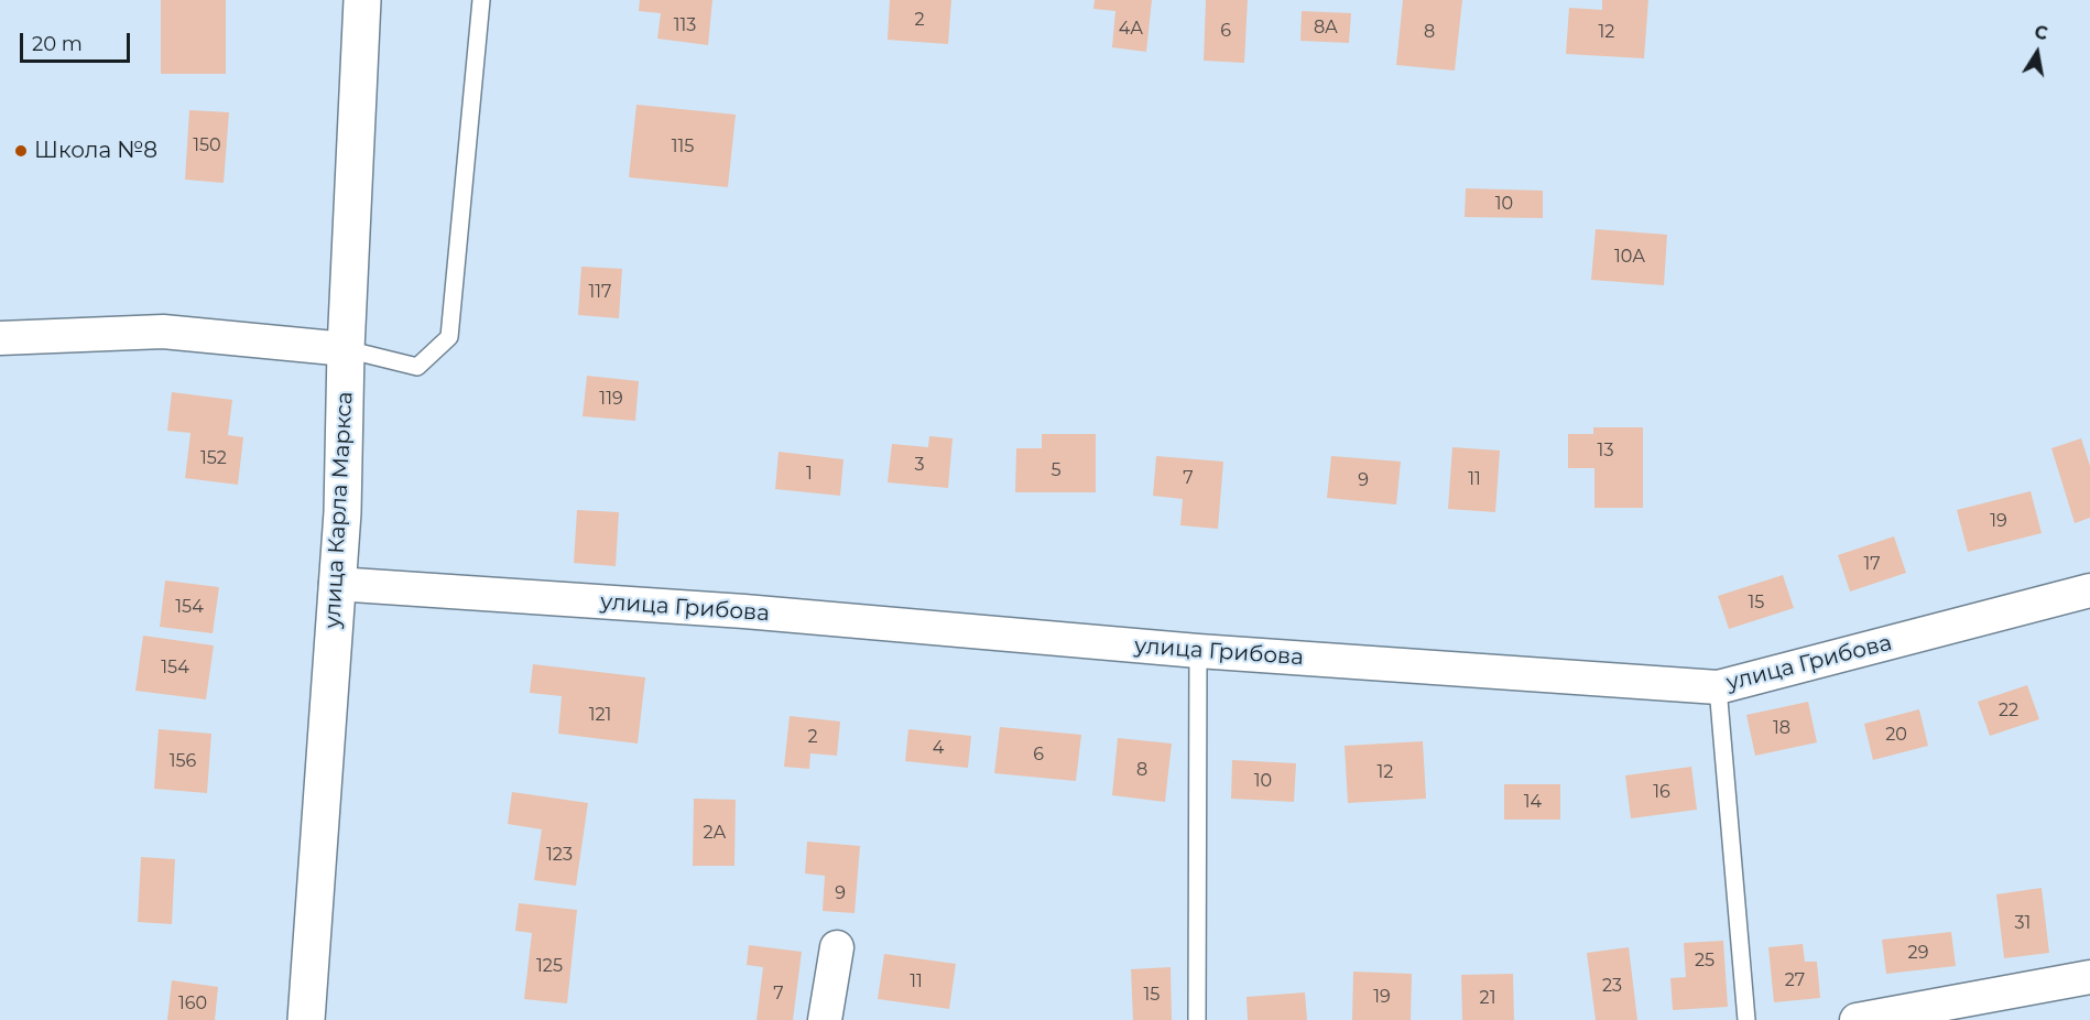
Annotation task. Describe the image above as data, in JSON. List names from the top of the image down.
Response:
{
  "streets": {
    "main road": ["улица Карла Маркса"],
    "street": ["улица Грибова"]
  },
  "crossings": [
    ["улица Карла Маркса", "улица Грибова"]
  ],
  "places": ["Школа №8"],
  "house_numbers": [
    "2",
    "113",
    "8А",
    "4А",
    "6",
    "8",
    "12",
    "150",
    "115",
    "10",
    "10А",
    "117",
    "119",
    "13",
    "152",
    "3",
    "5",
    "1",
    "7",
    "11",
    "9",
    "19",
    "17",
    "15",
    "154",
    "154",
    "22",
    "121",
    "18",
    "20",
    "2",
    "4",
    "6",
    "156",
    "8",
    "12",
    "10",
    "16",
    "14",
    "2А",
    "123",
    "9",
    "31",
    "29",
    "25",
    "125",
    "27",
    "11",
    "23",
    "7",
    "15",
    "19",
    "21",
    "160"
  ],
  "scale_bar": "20 m",
  "north": "top"
}
